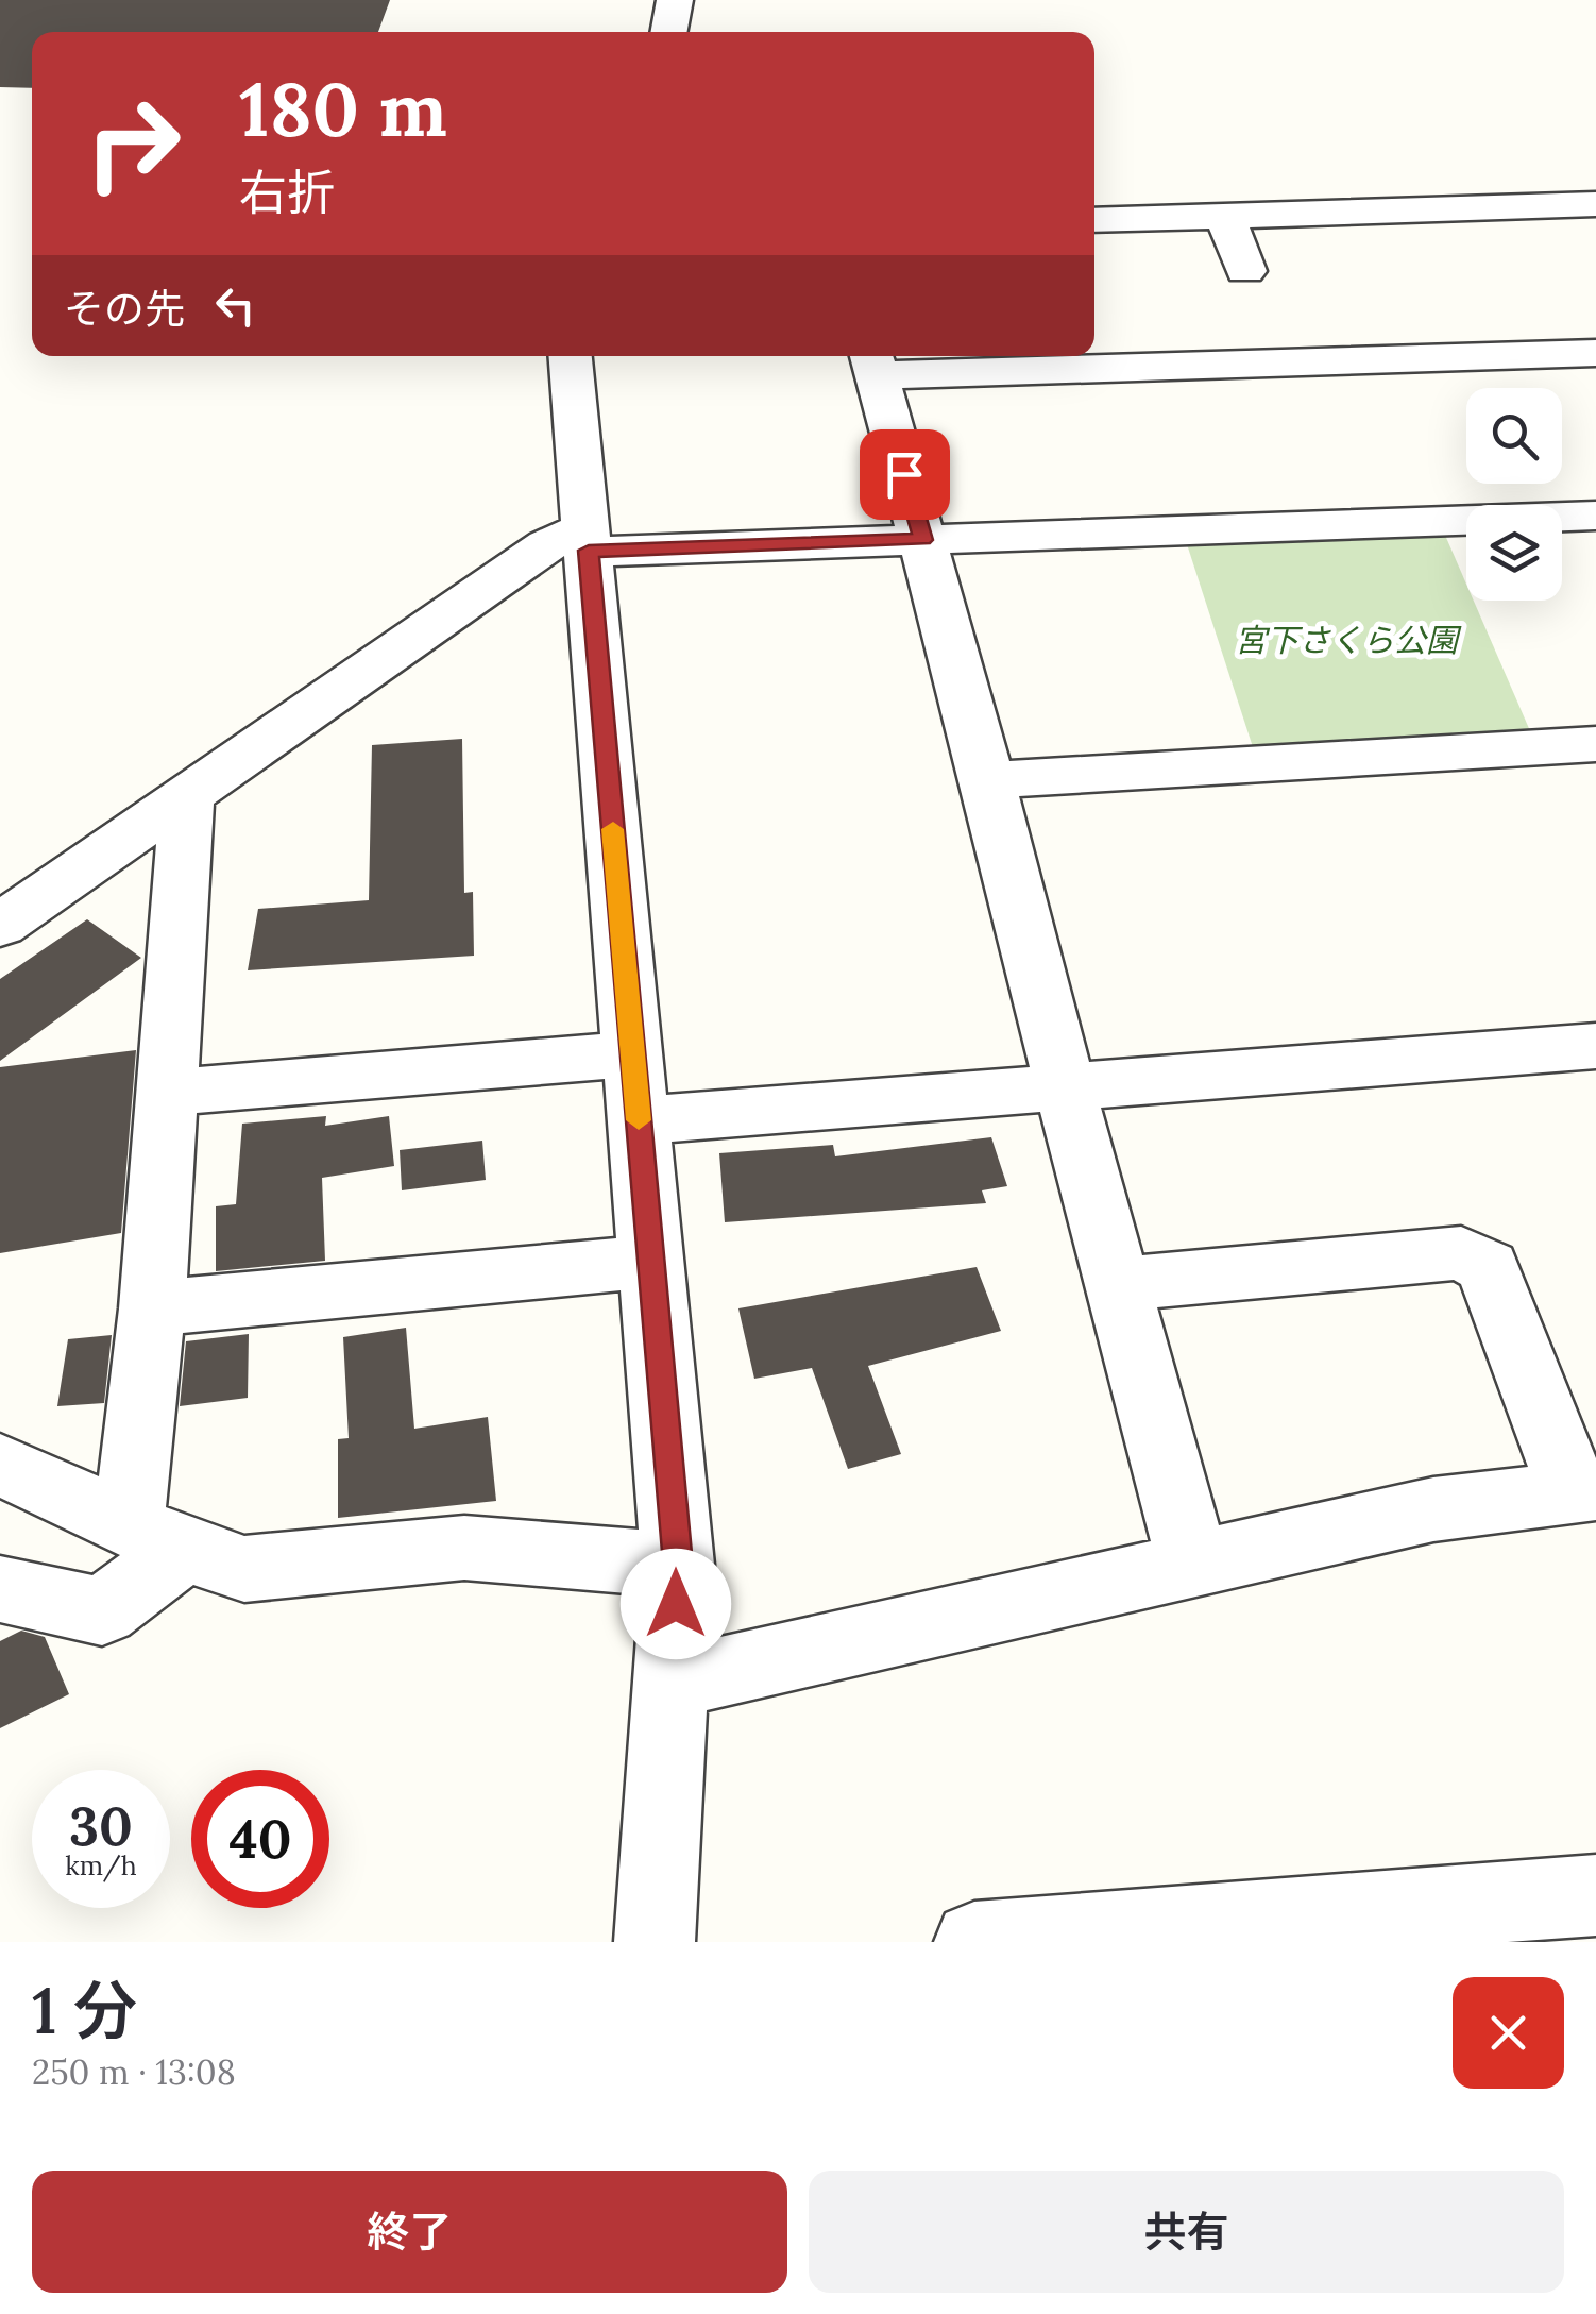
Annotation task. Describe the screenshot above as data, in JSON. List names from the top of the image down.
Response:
{
  "parks": ["宮下さくら公園"],
  "page": {
    "turn": ["180 m", "右折"],
    "then": "その先",
    "speed": "30 km/h",
    "limit": "40",
    "heading": ["1 分", "250 m · 13:08"],
    "buttons": ["終了", "共有"]
  }
}
